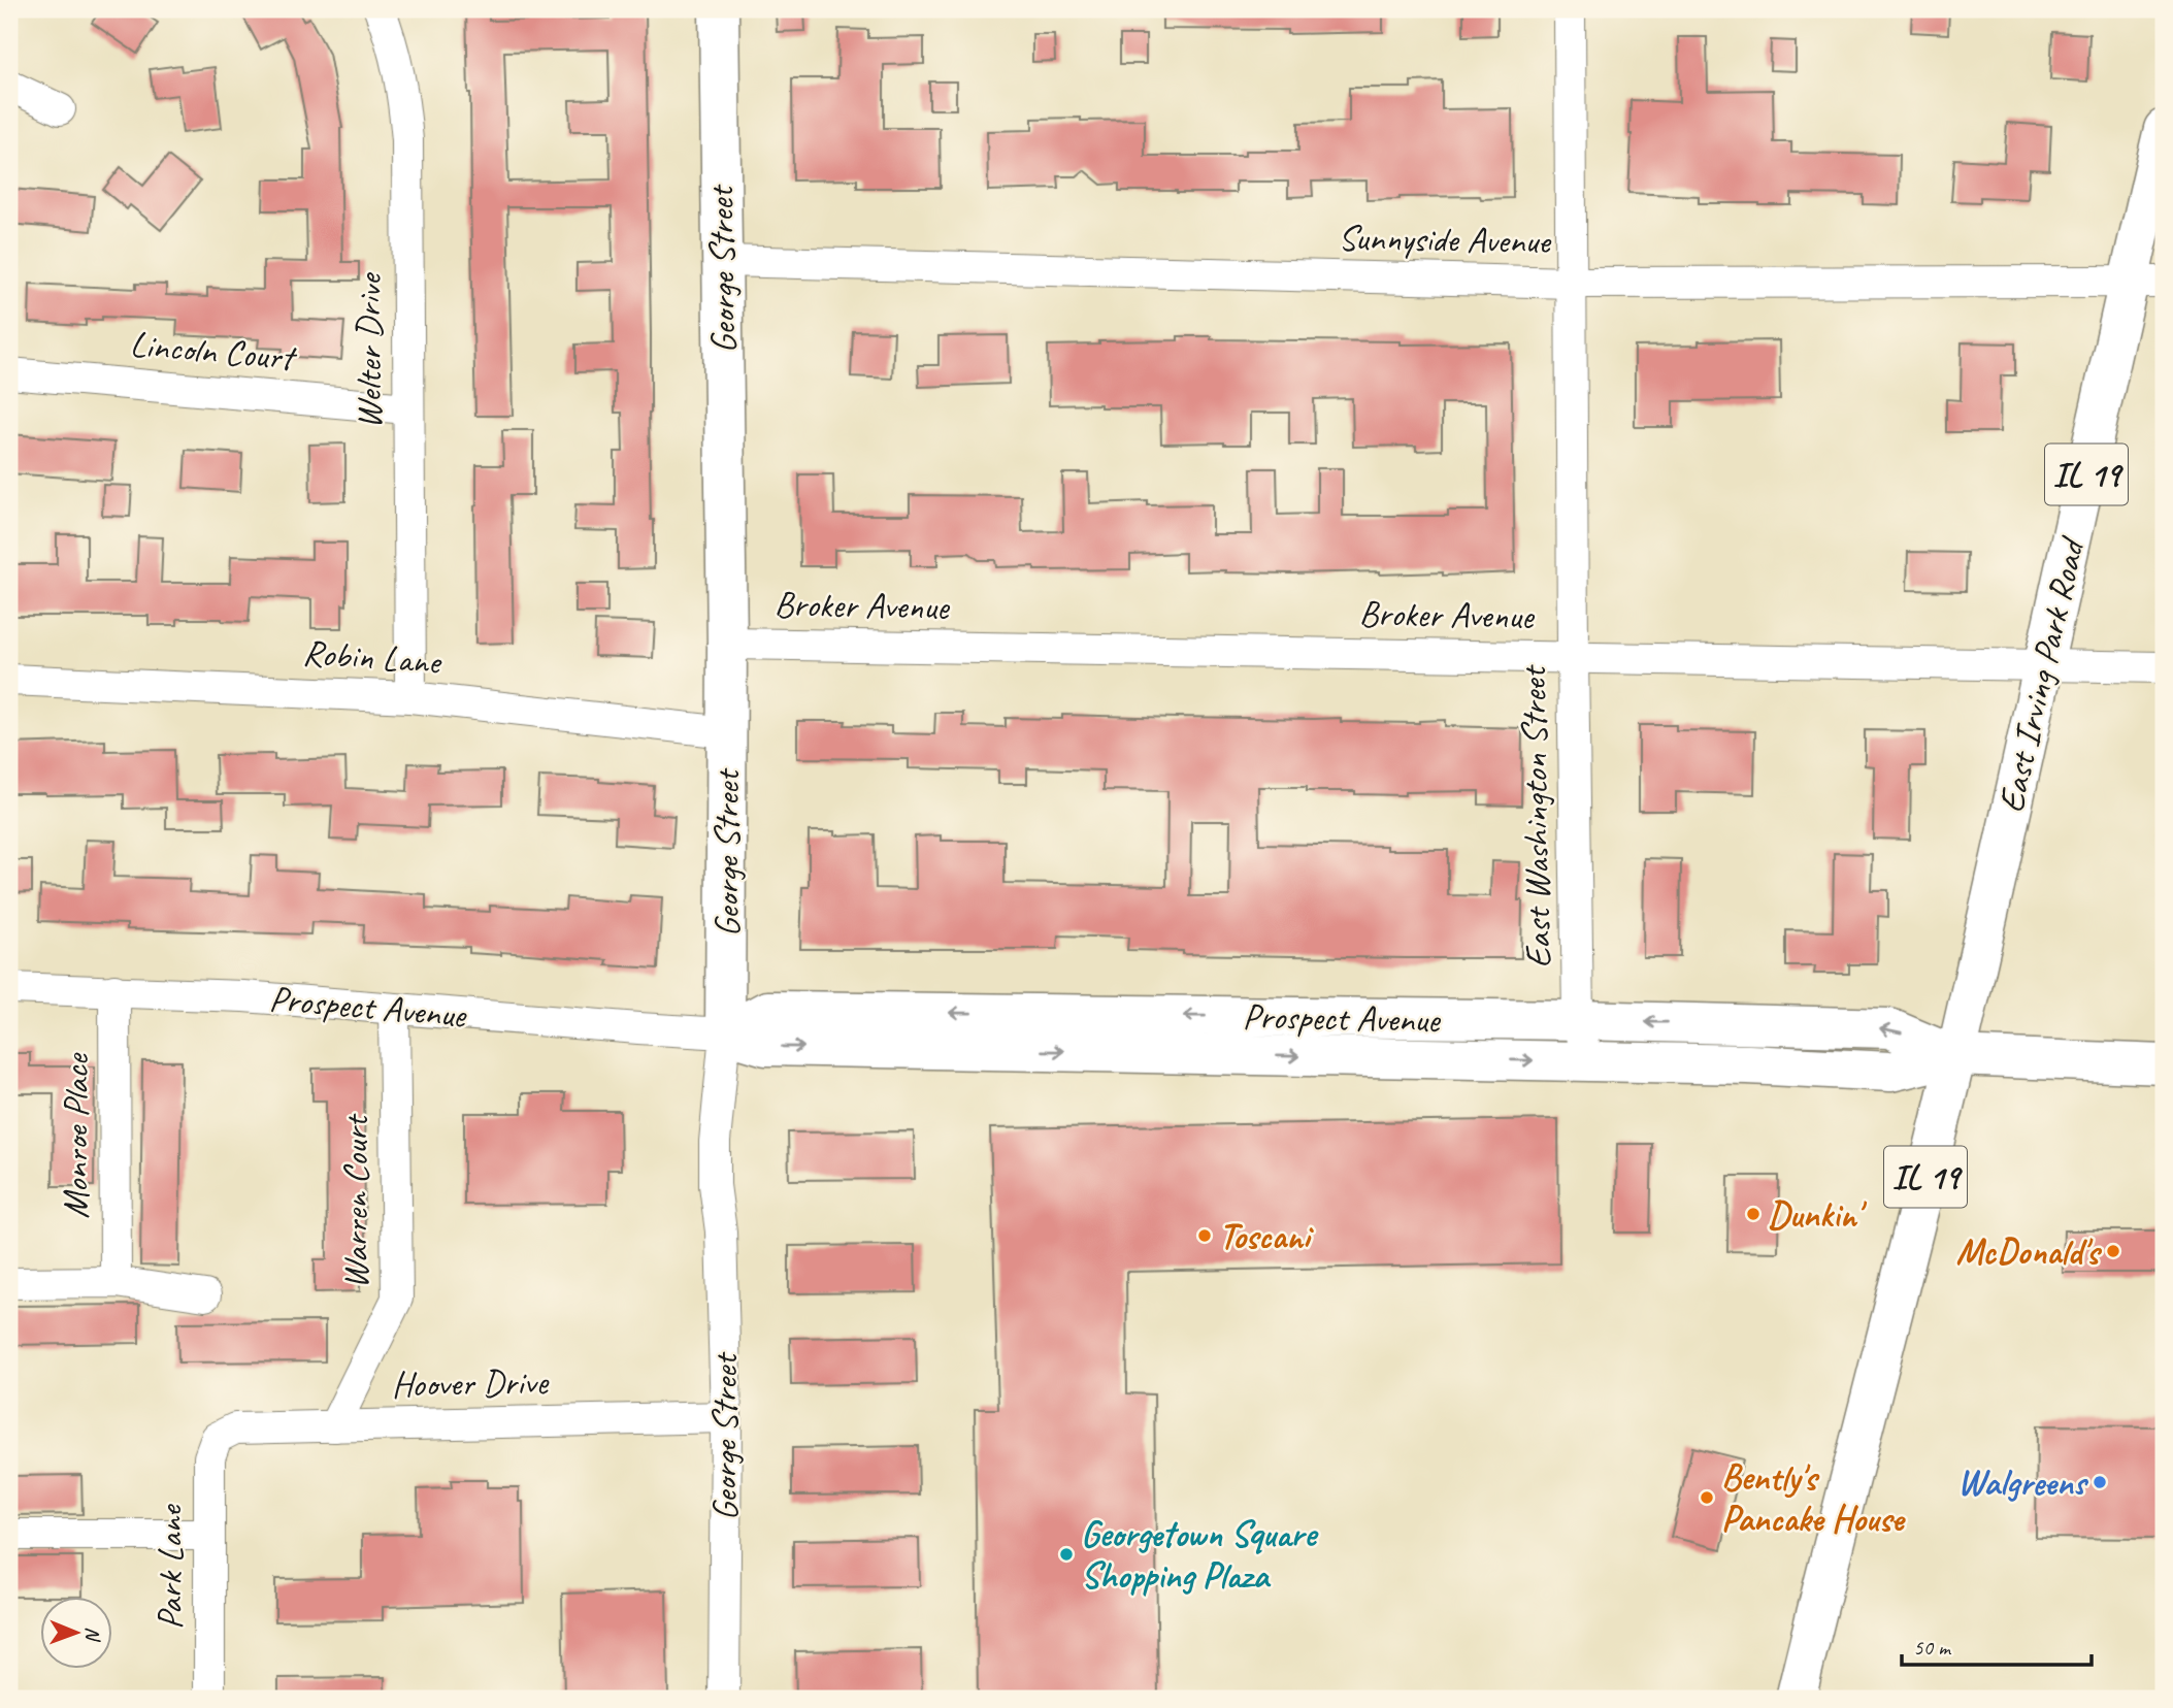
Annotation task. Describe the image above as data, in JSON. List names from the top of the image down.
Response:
{
  "streets": {
    "street": [
      "Sunnyside Avenue",
      "George Street",
      "Lincoln Court",
      "Welter Drive",
      "IL 19",
      "Broker Avenue",
      "Robin Lane",
      "East Irving Park Road",
      "East Washington Street",
      "Prospect Avenue",
      "Monroe Place",
      "Warren Court",
      "Hoover Drive",
      "Park Lane"
    ]
  },
  "crossings": [
    ["Sunnyside Avenue", "George Street"],
    ["Sunnyside Avenue", "East Irving Park Road"],
    ["Sunnyside Avenue", "East Washington Street"],
    ["George Street", "Broker Avenue"],
    ["George Street", "Robin Lane"],
    ["George Street", "Prospect Avenue"],
    ["George Street", "Hoover Drive"],
    ["Lincoln Court", "Welter Drive"],
    ["Welter Drive", "Robin Lane"],
    ["IL 19", "East Irving Park Road"],
    ["IL 19", "Prospect Avenue"],
    ["Broker Avenue", "East Irving Park Road"],
    ["Broker Avenue", "East Washington Street"],
    ["East Irving Park Road", "Prospect Avenue"],
    ["East Washington Street", "Prospect Avenue"],
    ["Prospect Avenue", "Monroe Place"],
    ["Prospect Avenue", "Warren Court"],
    ["Warren Court", "Hoover Drive"],
    ["Hoover Drive", "Park Lane"]
  ],
  "places": [
    "Dunkin'",
    "Toscani",
    "McDonald's",
    "Walgreens",
    "Bently's Pancake House",
    "Georgetown Square Shopping Plaza"
  ],
  "scale_bar": "50 m",
  "north": "right"
}
